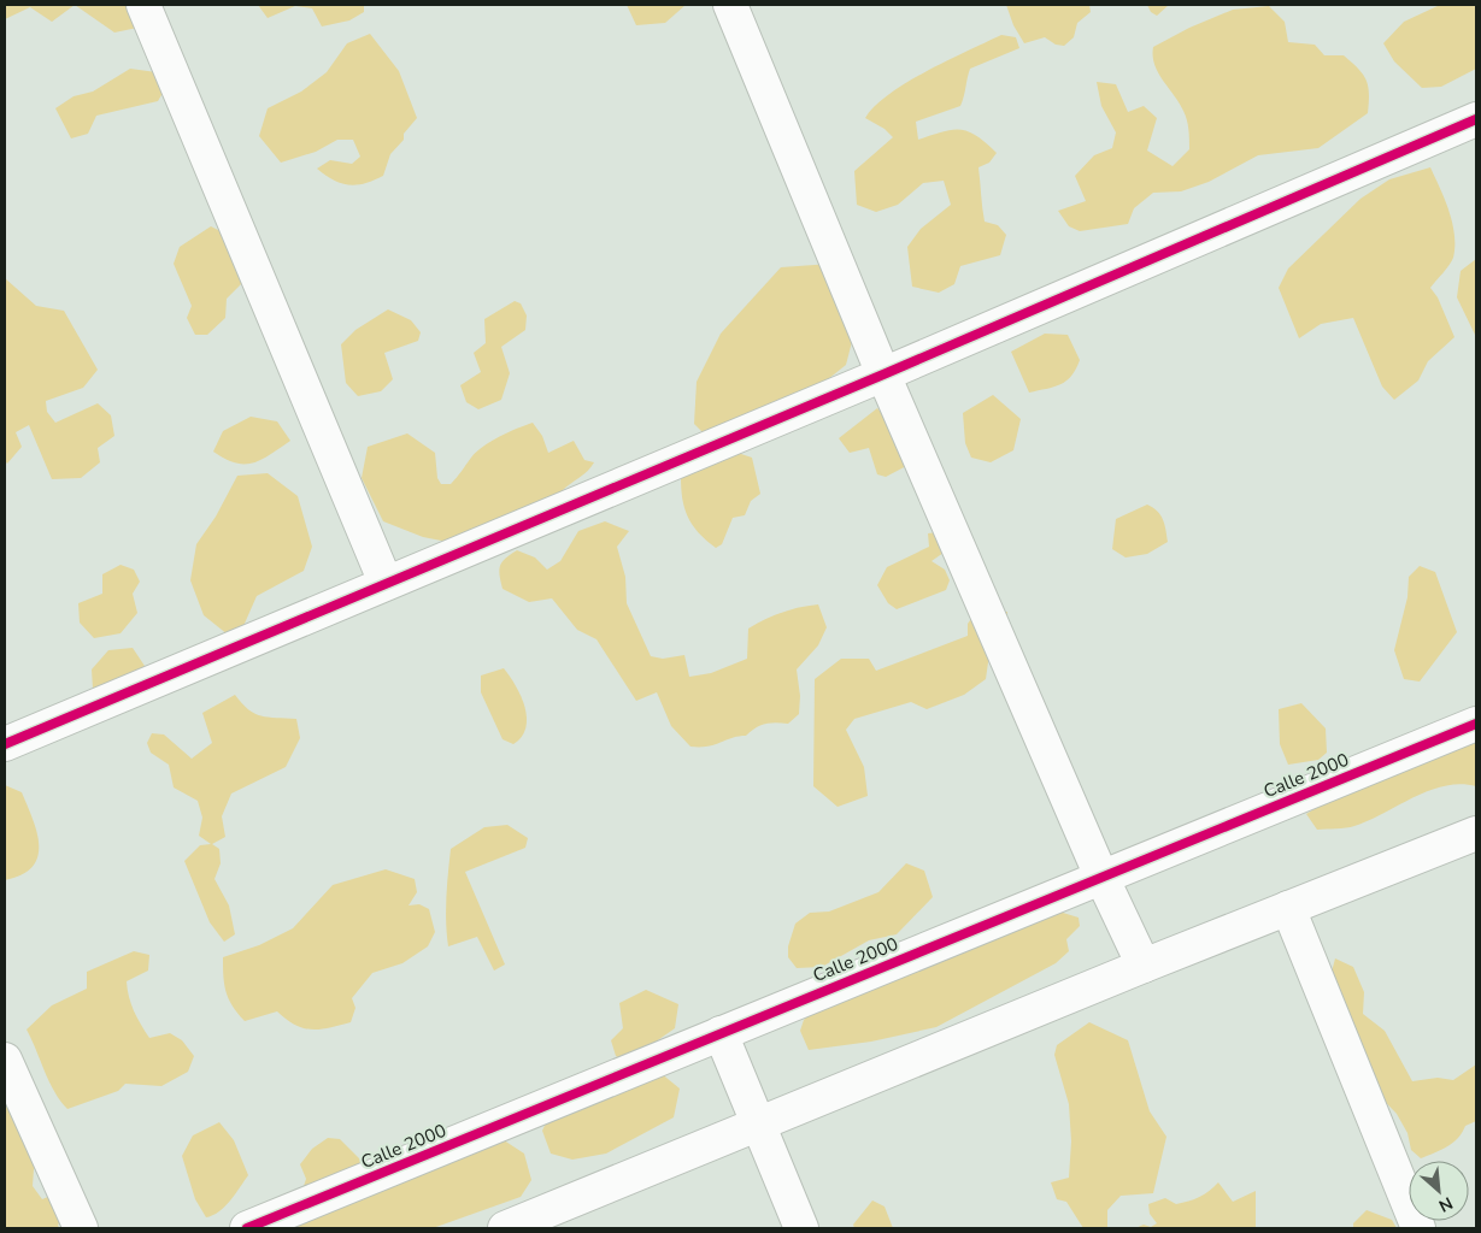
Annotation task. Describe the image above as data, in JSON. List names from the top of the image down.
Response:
{
  "streets": {
    "street": ["Calle 2000"]
  },
  "north": "bottom right"
}
